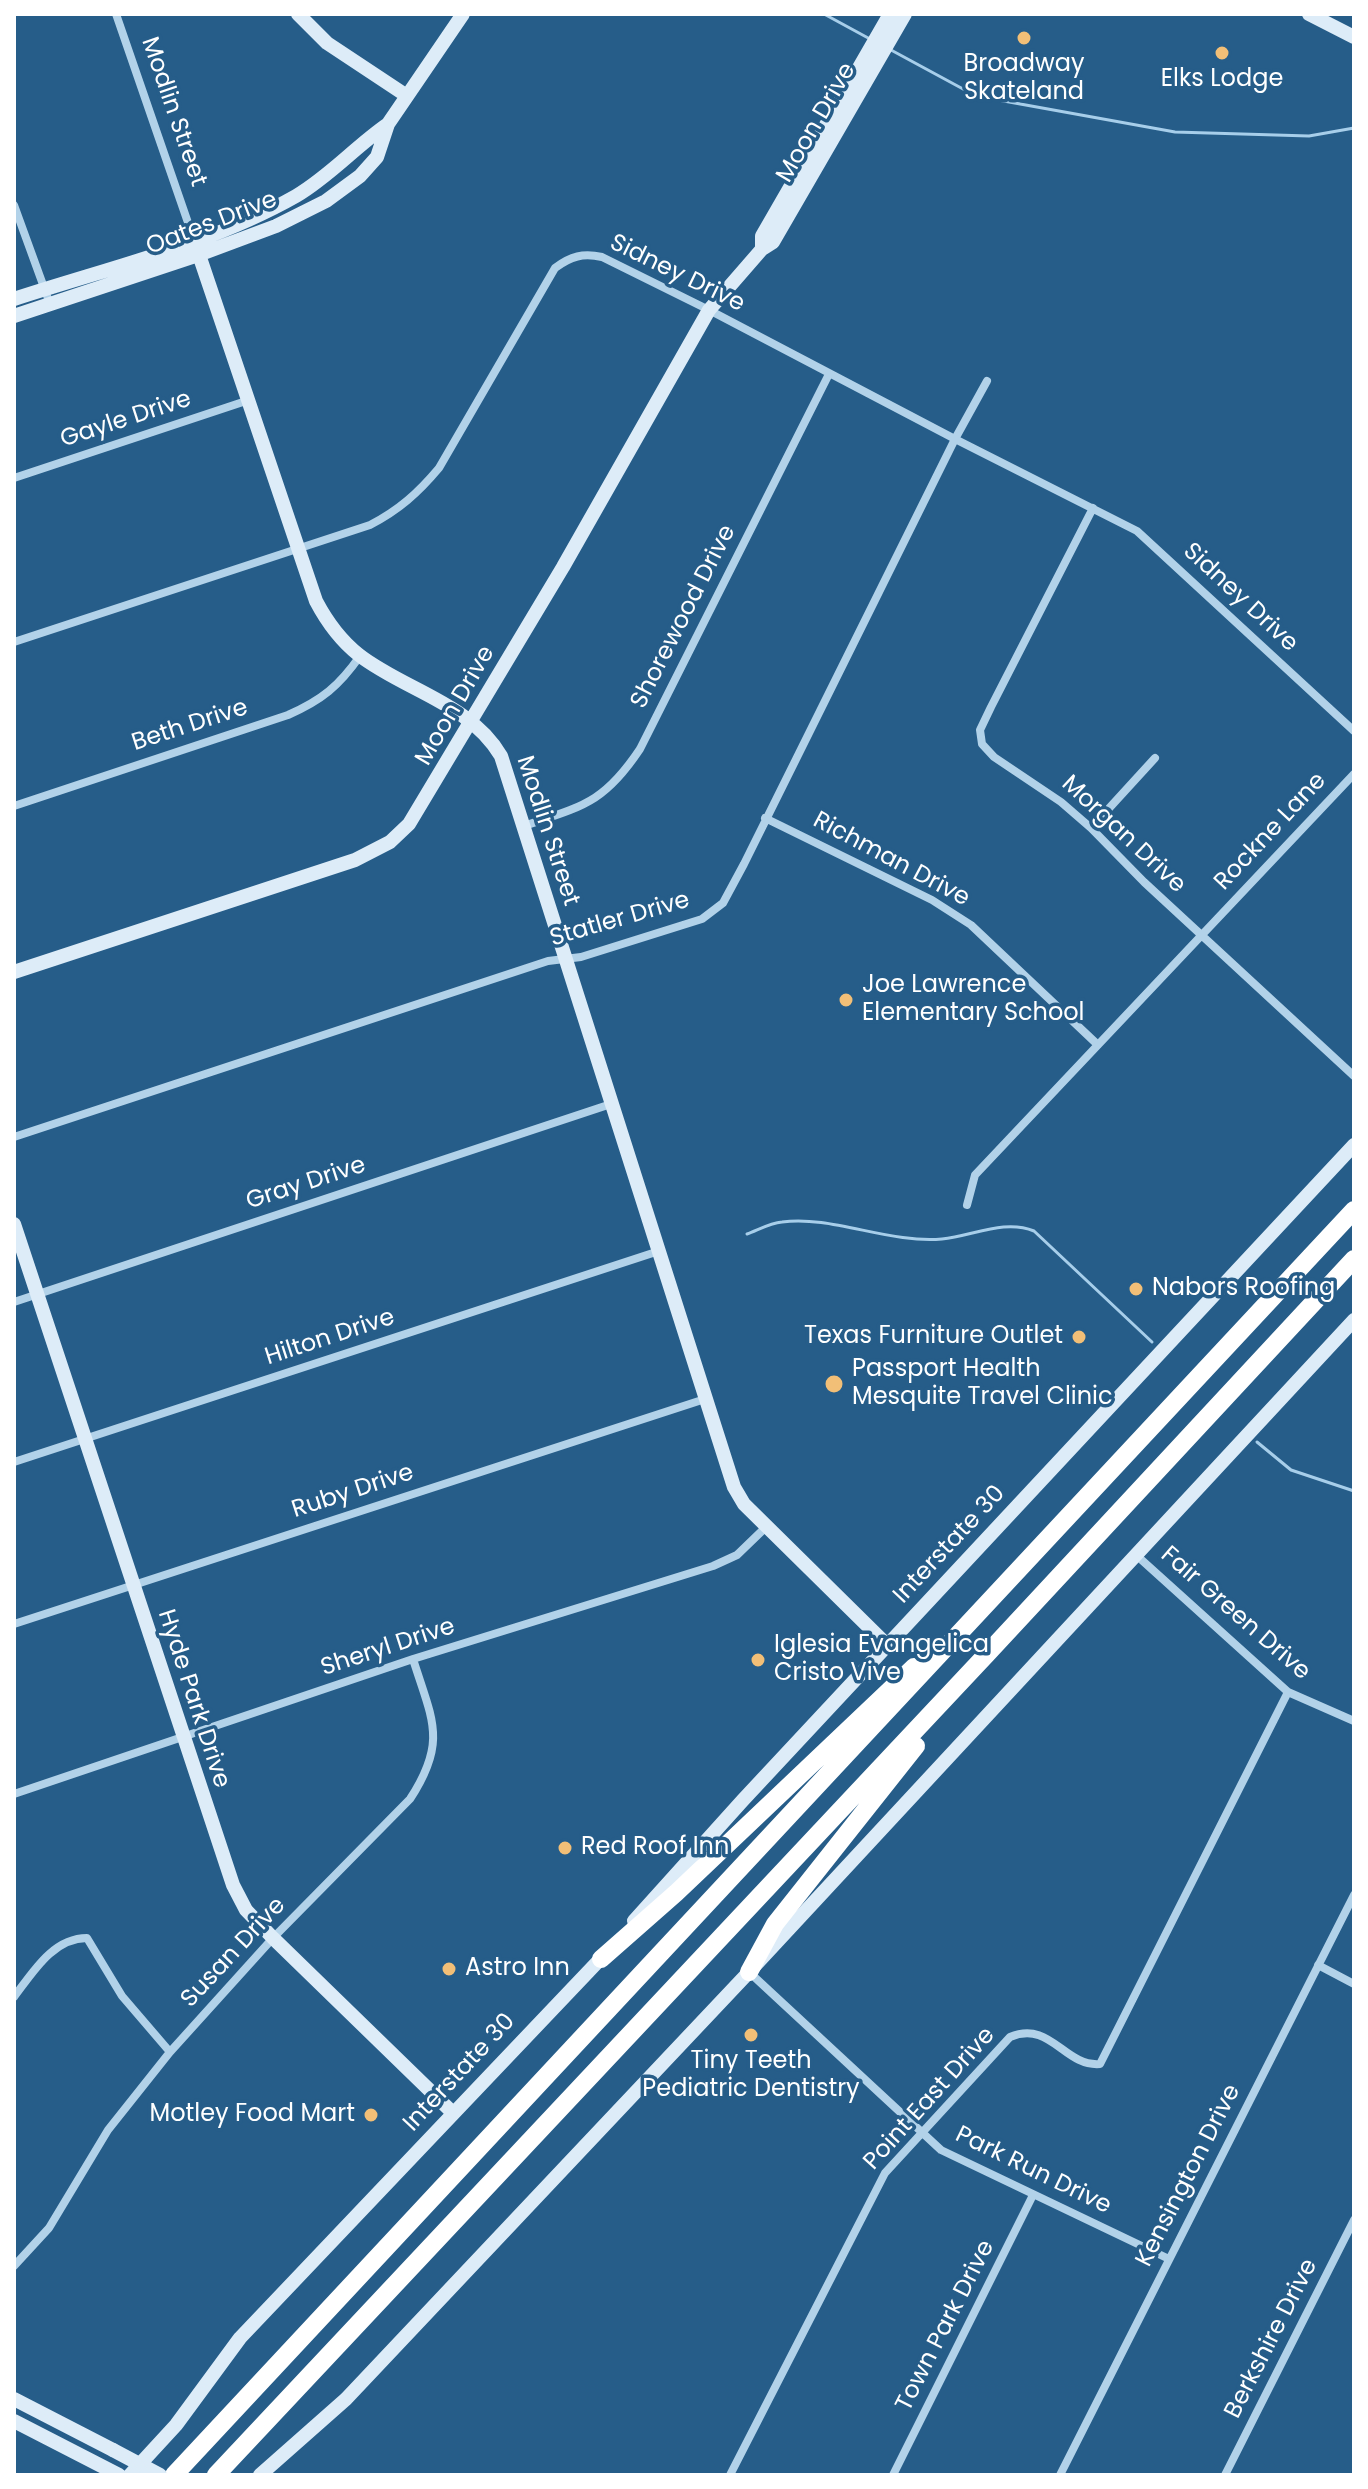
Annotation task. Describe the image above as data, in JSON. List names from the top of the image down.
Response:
{
  "streets": {
    "main road": [
      "Modlin Street",
      "Moon Drive",
      "Oates Drive",
      "Interstate 30",
      "Hyde Park Drive"
    ],
    "street": [
      "Sidney Drive",
      "Gayle Drive",
      "Shorewood Drive",
      "Beth Drive",
      "Rockne Lane",
      "Morgan Drive",
      "Richman Drive",
      "Statler Drive",
      "Gray Drive",
      "Hilton Drive",
      "Ruby Drive",
      "Fair Green Drive",
      "Sheryl Drive",
      "Susan Drive",
      "Point East Drive",
      "Park Run Drive",
      "Kensington Drive",
      "Town Park Drive",
      "Berkshire Drive"
    ]
  },
  "crossings": [
    ["Modlin Street", "Moon Drive"],
    ["Modlin Street", "Oates Drive"],
    ["Modlin Street", "Sidney Drive"],
    ["Modlin Street", "Gayle Drive"],
    ["Modlin Street", "Shorewood Drive"],
    ["Modlin Street", "Beth Drive"],
    ["Modlin Street", "Statler Drive"],
    ["Modlin Street", "Gray Drive"],
    ["Modlin Street", "Hilton Drive"],
    ["Modlin Street", "Ruby Drive"],
    ["Modlin Street", "Interstate 30"],
    ["Modlin Street", "Sheryl Drive"],
    ["Moon Drive", "Sidney Drive"],
    ["Sidney Drive", "Shorewood Drive"],
    ["Sidney Drive", "Morgan Drive"],
    ["Sidney Drive", "Statler Drive"],
    ["Rockne Lane", "Morgan Drive"],
    ["Rockne Lane", "Richman Drive"],
    ["Richman Drive", "Statler Drive"],
    ["Gray Drive", "Hyde Park Drive"],
    ["Hilton Drive", "Hyde Park Drive"],
    ["Ruby Drive", "Hyde Park Drive"],
    ["Interstate 30", "Hyde Park Drive"],
    ["Fair Green Drive", "Point East Drive"],
    ["Sheryl Drive", "Hyde Park Drive"],
    ["Sheryl Drive", "Susan Drive"],
    ["Hyde Park Drive", "Susan Drive"],
    ["Point East Drive", "Park Run Drive"],
    ["Park Run Drive", "Kensington Drive"],
    ["Park Run Drive", "Town Park Drive"]
  ],
  "places": [
    "Broadway Skateland",
    "Elks Lodge",
    "Joe Lawrence Elementary School",
    "Nabors Roofing",
    "Texas Furniture Outlet",
    "Passport Health Mesquite Travel Clinic",
    "Iglesia Evangelica Cristo Vive",
    "Red Roof Inn",
    "Astro Inn",
    "Tiny Teeth Pediatric Dentistry",
    "Motley Food Mart"
  ]
}
